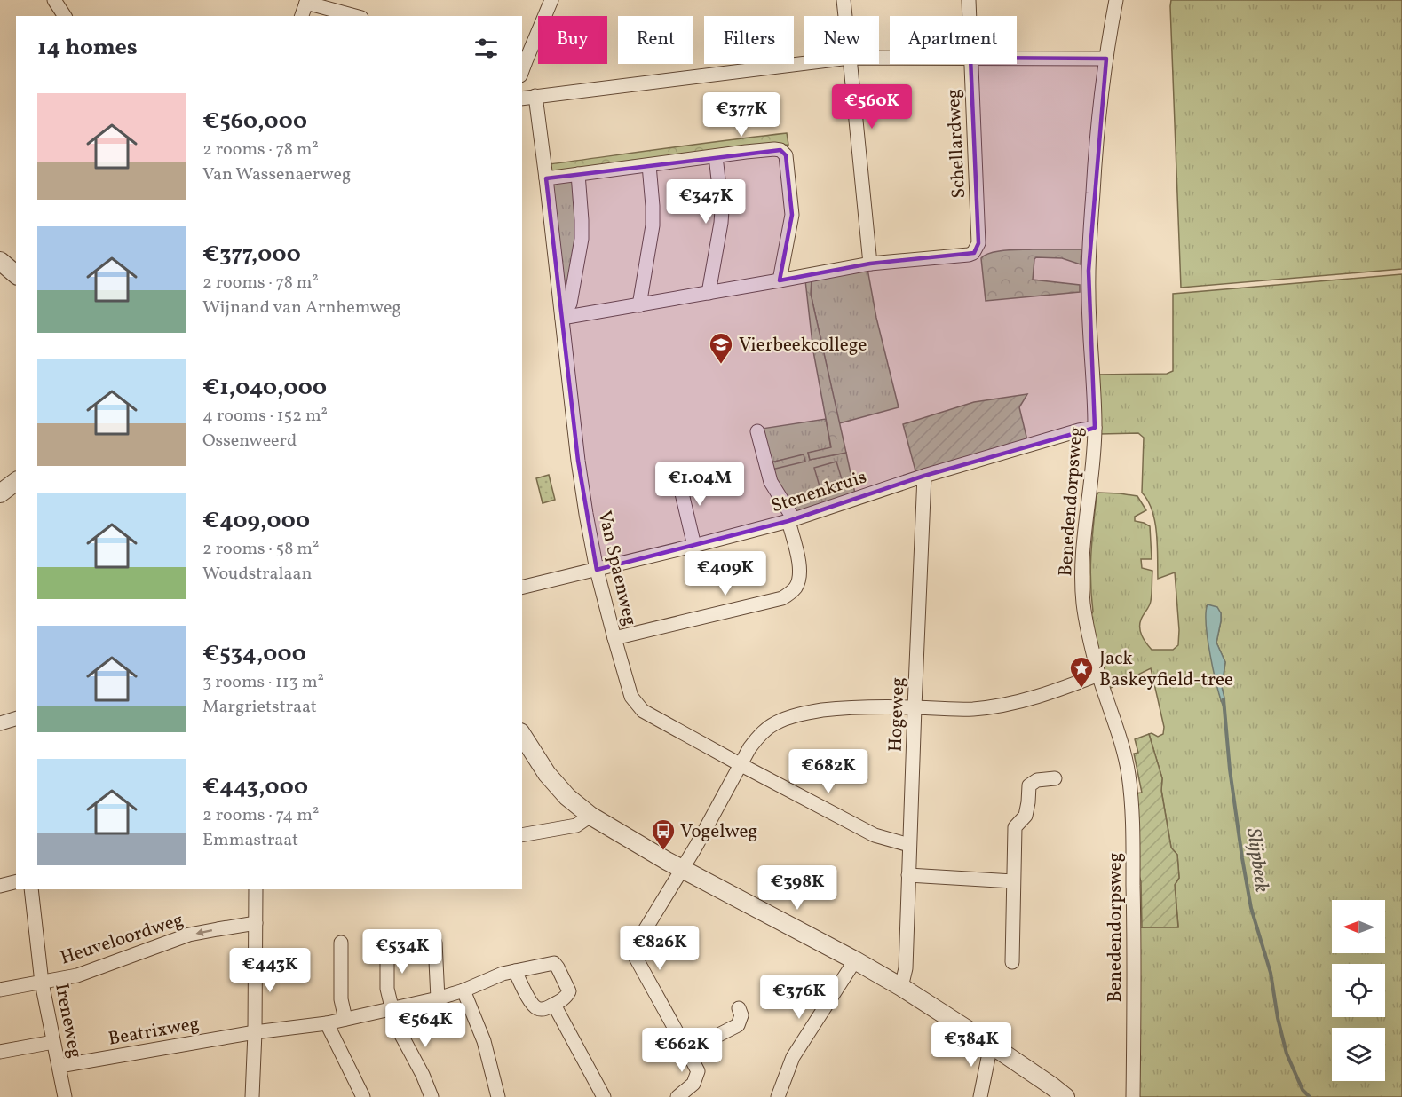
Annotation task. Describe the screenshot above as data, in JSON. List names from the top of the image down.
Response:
{
  "streets": {
    "street": [
      "Schellardweg",
      "Stenenkruis",
      "Benedendorpsweg",
      "Van Spaenweg",
      "Hogeweg",
      "Heuveloordweg",
      "Ireneweg",
      "Beatrixweg"
    ]
  },
  "crossings": [
    ["Stenenkruis", "Benedendorpsweg"],
    ["Stenenkruis", "Van Spaenweg"],
    ["Stenenkruis", "Hogeweg"],
    ["Van Spaenweg", "Hogeweg"],
    ["Heuveloordweg", "Ireneweg"],
    ["Ireneweg", "Beatrixweg"]
  ],
  "one_way": ["Heuveloordweg"],
  "water": ["Slijpbeek"],
  "places": {
    "school or university": ["Vierbeekcollege"],
    "place": ["Jack Baskeyfield-tree"],
    "bus stop": ["Vogelweg"]
  },
  "north": "left",
  "page": {
    "chip": [
      "Buy",
      "Rent",
      "Filters",
      "New",
      "Apartment"
    ],
    "heading": "14 homes",
    "list": [
      {
        "name": "€560,000",
        "note": "2 rooms · 78 m² · Van Wassenaerweg"
      },
      {
        "name": "€377,000",
        "note": "2 rooms · 78 m² · Wijnand van Arnhemweg"
      },
      {
        "name": "€1,040,000",
        "note": "4 rooms · 152 m² · Ossenweerd"
      },
      {
        "name": "€409,000",
        "note": "2 rooms · 58 m² · Woudstralaan"
      },
      {
        "name": "€534,000",
        "note": "3 rooms · 113 m² · Margrietstraat"
      },
      {
        "name": "€443,000",
        "note": "2 rooms · 74 m² · Emmastraat"
      }
    ],
    "price": [
      "€560K",
      "€377K",
      "€347K",
      "€1.04M",
      "€409K",
      "€682K",
      "€398K",
      "€826K",
      "€534K",
      "€443K",
      "€376K",
      "€564K",
      "€384K",
      "€662K"
    ]
  }
}
